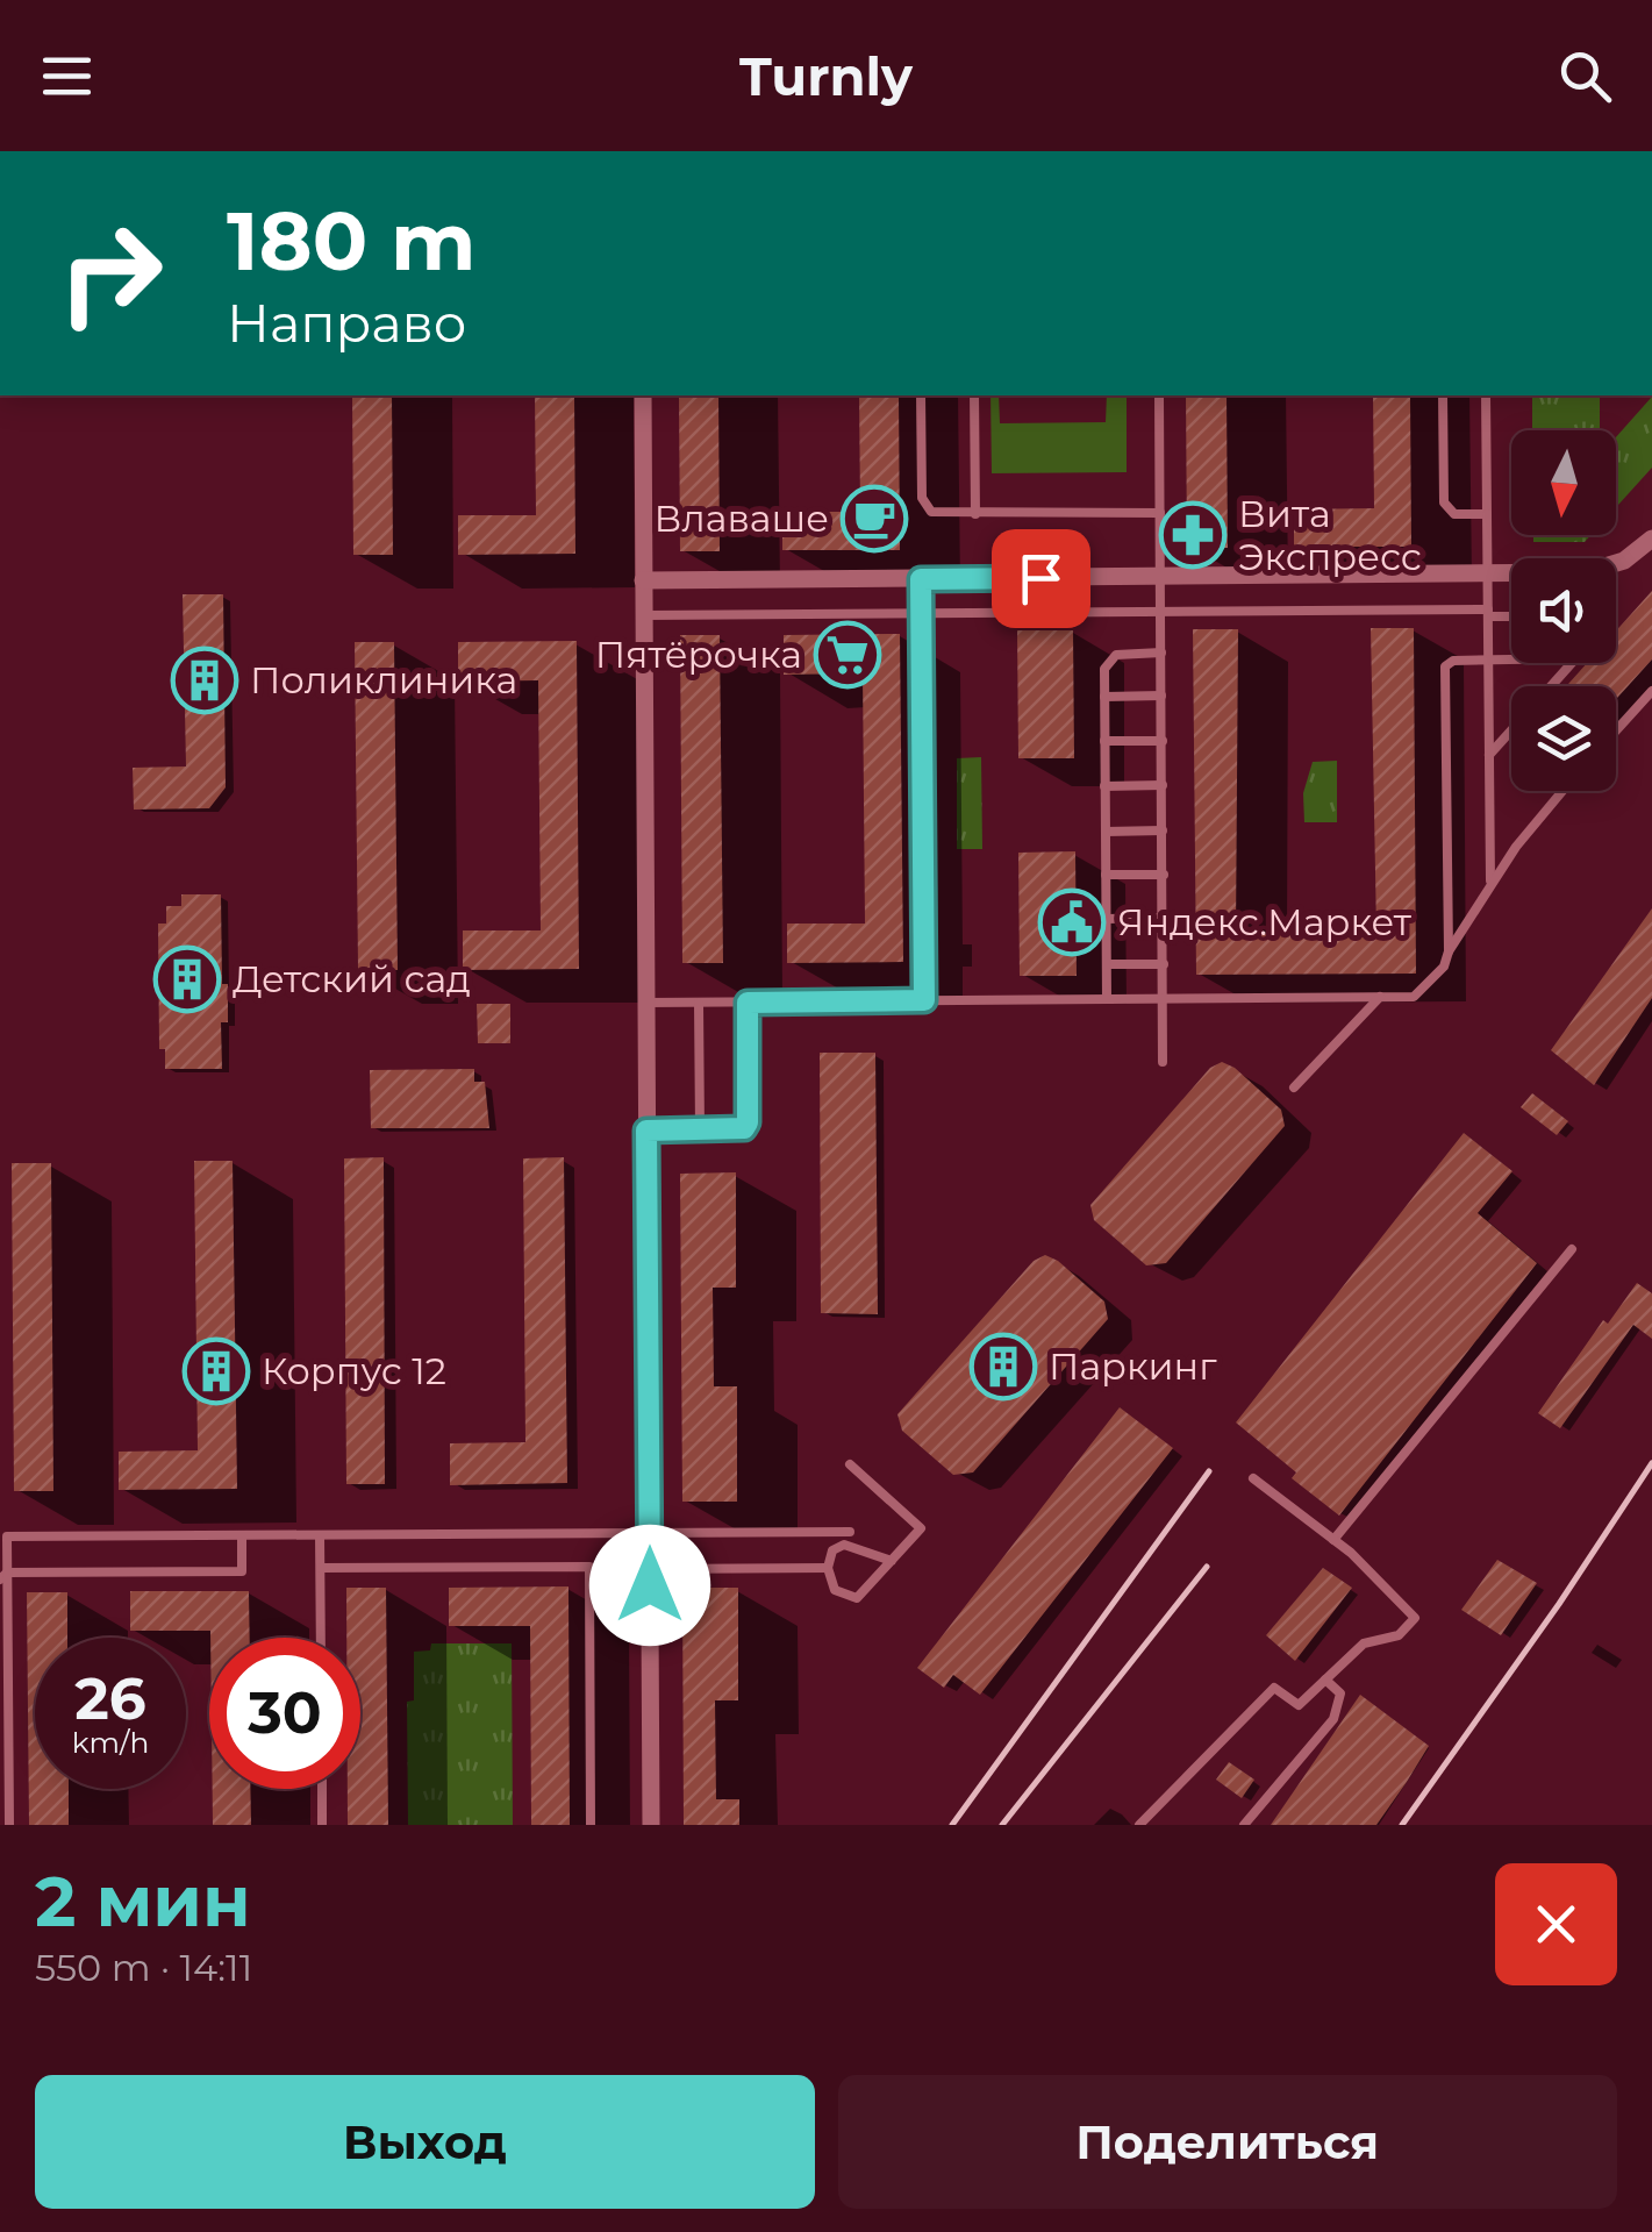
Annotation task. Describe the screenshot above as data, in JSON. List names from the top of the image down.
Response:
{
  "places": {
    "cafe": ["Влаваше"],
    "pharmacy": ["Вита Экспресс"],
    "supermarket": ["Пятёрочка"],
    "building": [
      "Поликлиника",
      "Детский сад",
      "Паркинг",
      "Корпус 12"
    ],
    "public building": ["Яндекс.Маркет"]
  },
  "north": "bottom",
  "page": {
    "header": "Turnly",
    "turn": ["180 m", "Направо"],
    "speed": "26 km/h",
    "limit": "30",
    "heading": ["2 мин", "550 m · 14:11"],
    "buttons": ["Выход", "Поделиться"]
  }
}
